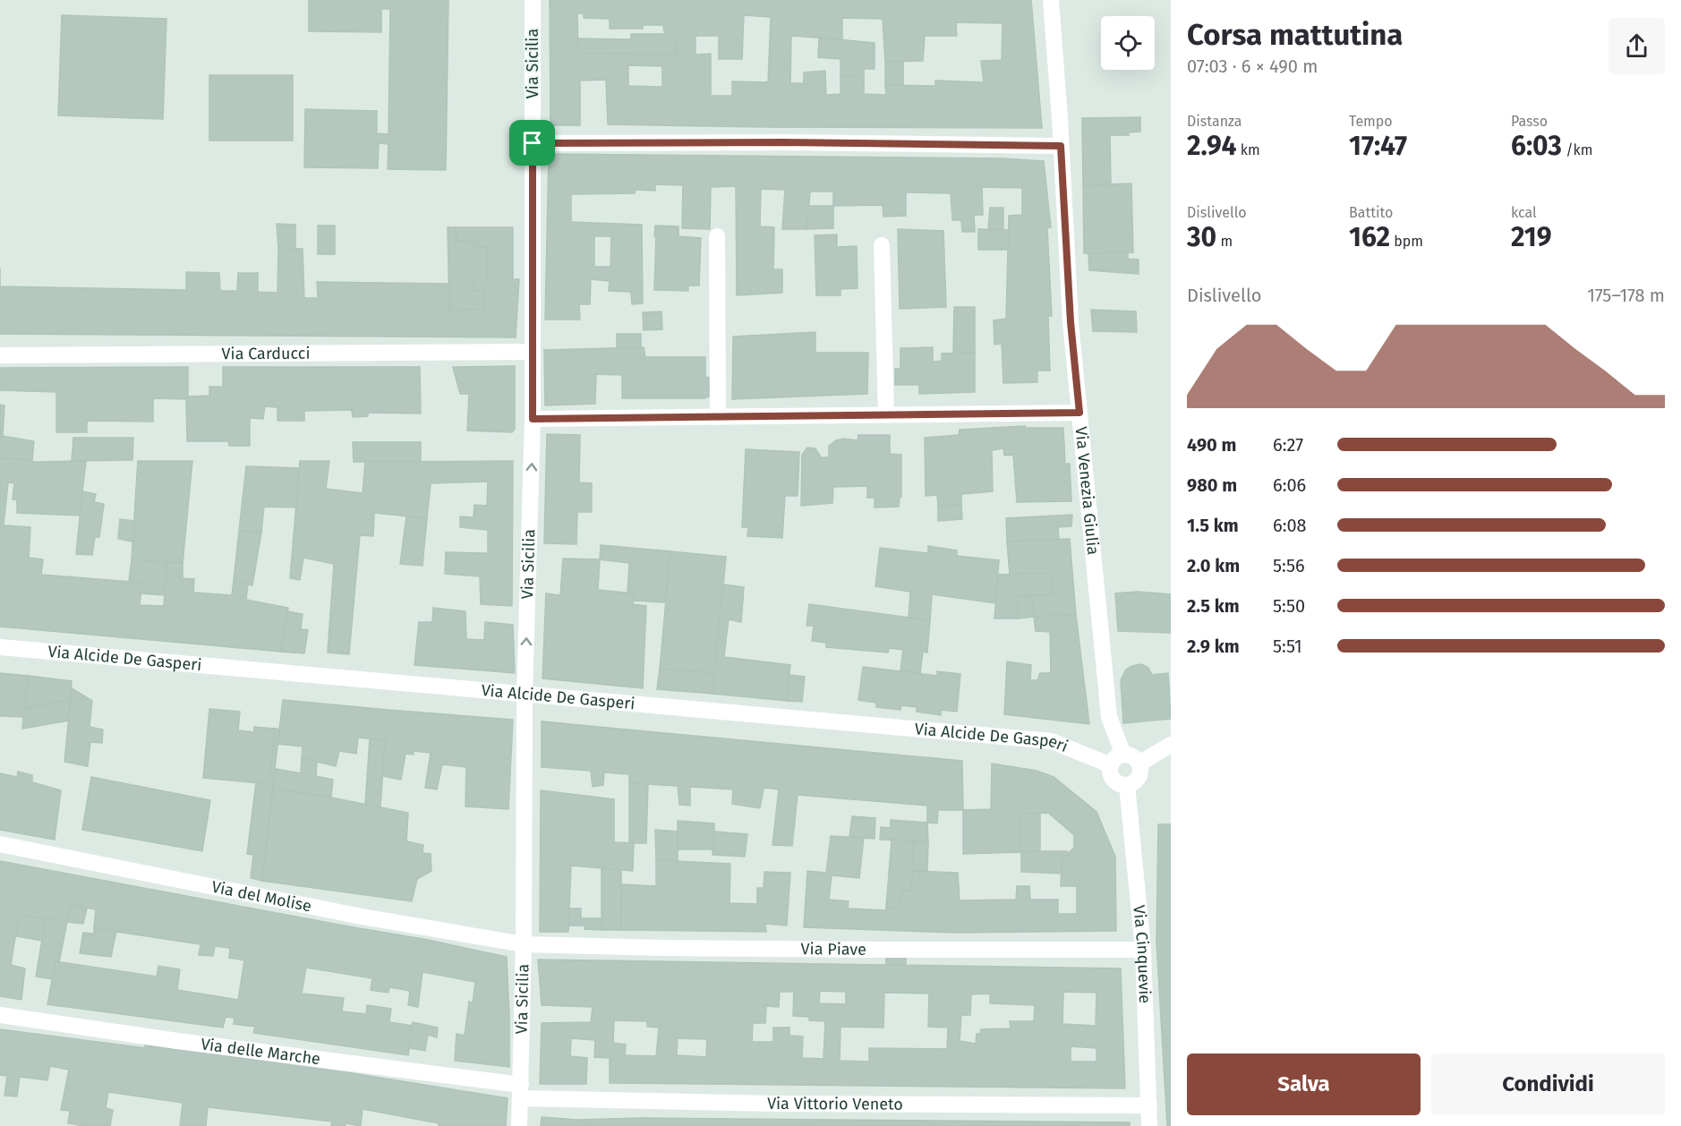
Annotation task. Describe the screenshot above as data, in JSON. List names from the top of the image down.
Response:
{
  "streets": {
    "street": [
      "Via Sicilia",
      "Via Carducci",
      "Via Venezia Giulia",
      "Via Alcide De Gasperi",
      "Via del Molise",
      "Via Piave",
      "Via Cinquevie",
      "Via delle Marche",
      "Via Vittorio Veneto"
    ]
  },
  "crossings": [
    ["Via Sicilia", "Via Carducci"],
    ["Via Sicilia", "Via Alcide De Gasperi"],
    ["Via Sicilia", "Via del Molise"],
    ["Via Sicilia", "Via Piave"],
    ["Via Sicilia", "Via delle Marche"],
    ["Via Sicilia", "Via Vittorio Veneto"],
    ["Via Venezia Giulia", "Via Alcide De Gasperi"],
    ["Via Venezia Giulia", "Via Cinquevie"],
    ["Via Alcide De Gasperi", "Via Cinquevie"],
    ["Via del Molise", "Via Piave"],
    ["Via Piave", "Via Cinquevie"],
    ["Via Cinquevie", "Via Vittorio Veneto"],
    ["Via delle Marche", "Via Vittorio Veneto"]
  ],
  "page": {
    "heading": ["Corsa mattutina", "07:03 · 6 × 490 m"],
    "stats": [
      ["Distanza", "2.94 km"],
      ["Tempo", "17:47"],
      ["Passo", "6:03 /km"],
      ["Dislivello", "30 m"],
      ["Battito", "162 bpm"],
      ["kcal", "219"]
    ],
    "chart": ["Dislivello", "175–178 m"],
    "list": [
      {
        "name": "490 m",
        "note": "6:27"
      },
      {
        "name": "980 m",
        "note": "6:06"
      },
      {
        "name": "1.5 km",
        "note": "6:08"
      },
      {
        "name": "2.0 km",
        "note": "5:56"
      },
      {
        "name": "2.5 km",
        "note": "5:50"
      },
      {
        "name": "2.9 km",
        "note": "5:51"
      }
    ],
    "buttons": ["Salva", "Condividi"]
  }
}
